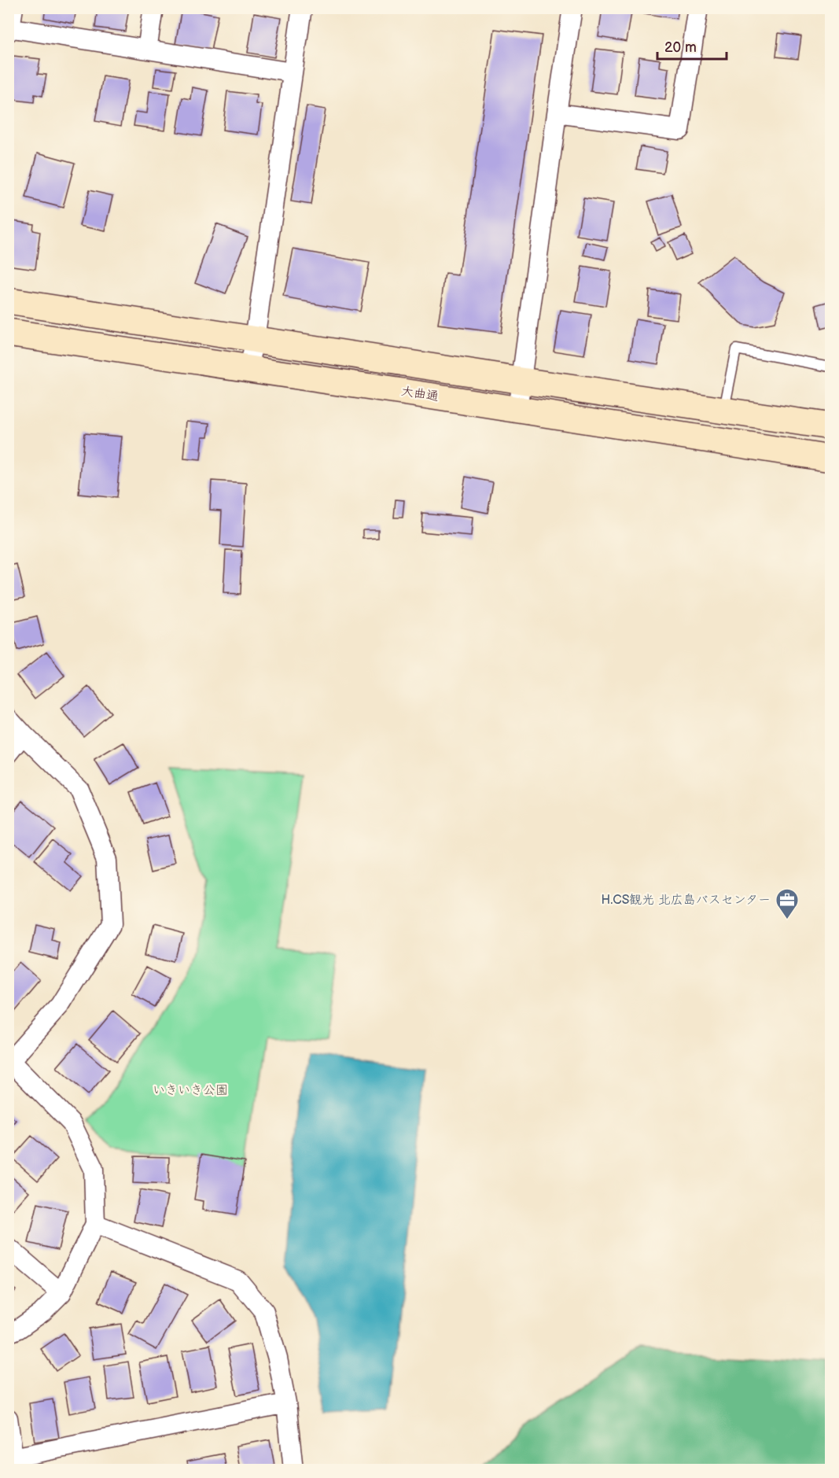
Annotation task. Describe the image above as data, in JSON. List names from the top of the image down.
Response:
{
  "streets": {
    "street": ["大曲通"]
  },
  "parks": ["いきいき公園"],
  "places": {
    "office": ["H.CS観光 北広島バスセンター"]
  },
  "scale_bar": "20 m"
}
